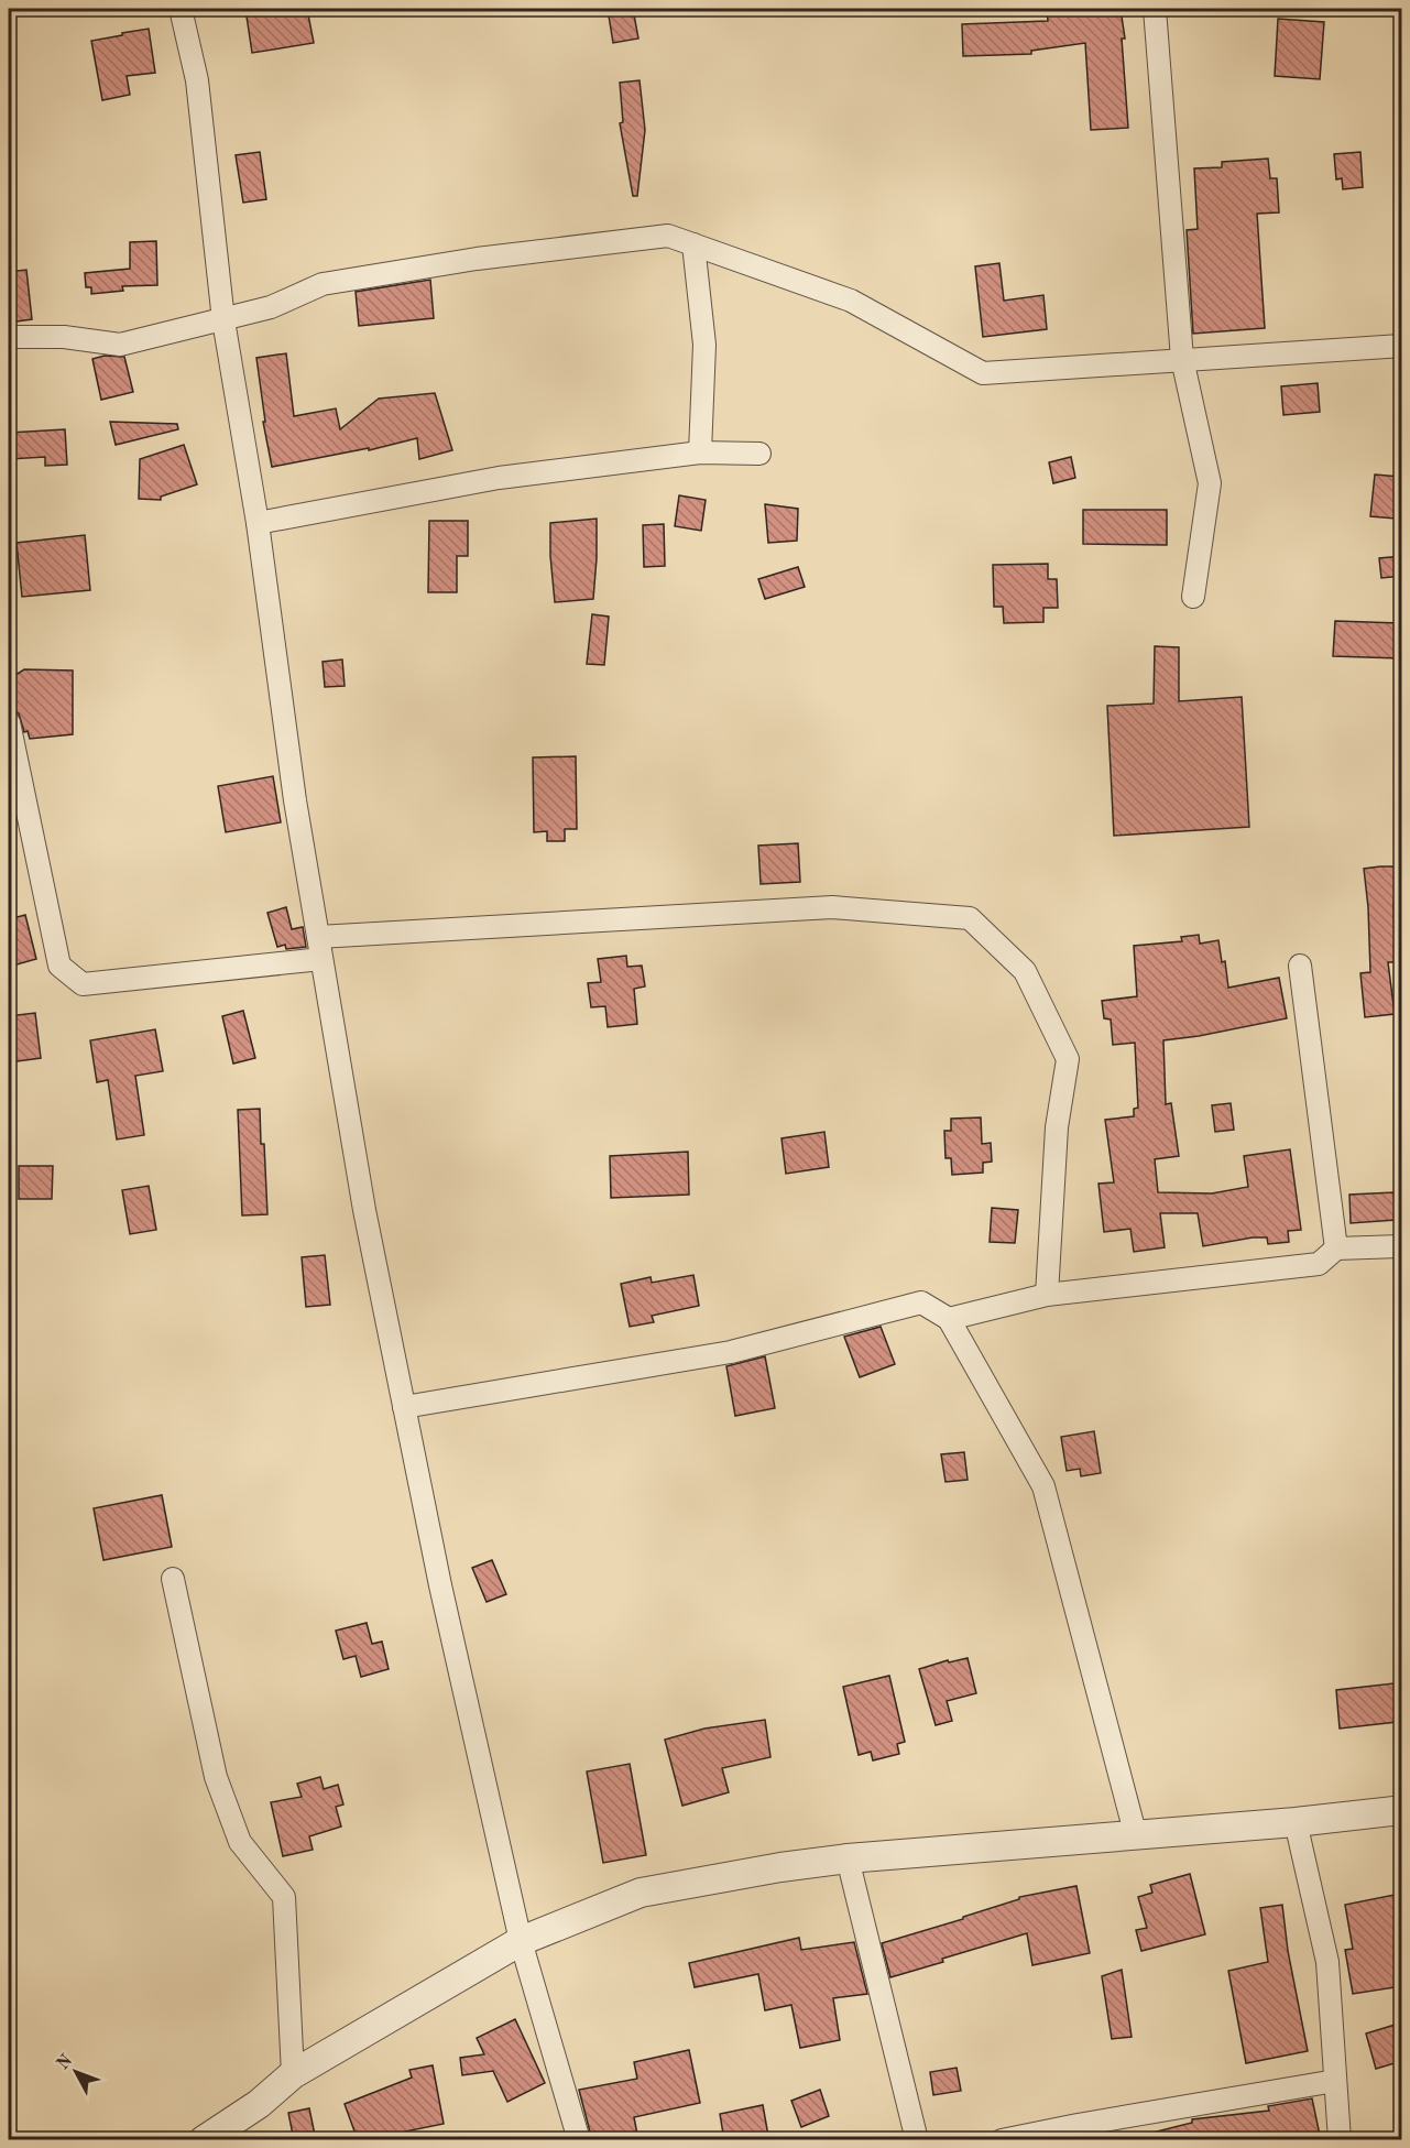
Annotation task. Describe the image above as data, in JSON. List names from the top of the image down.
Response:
{
  "north": "top left"
}
